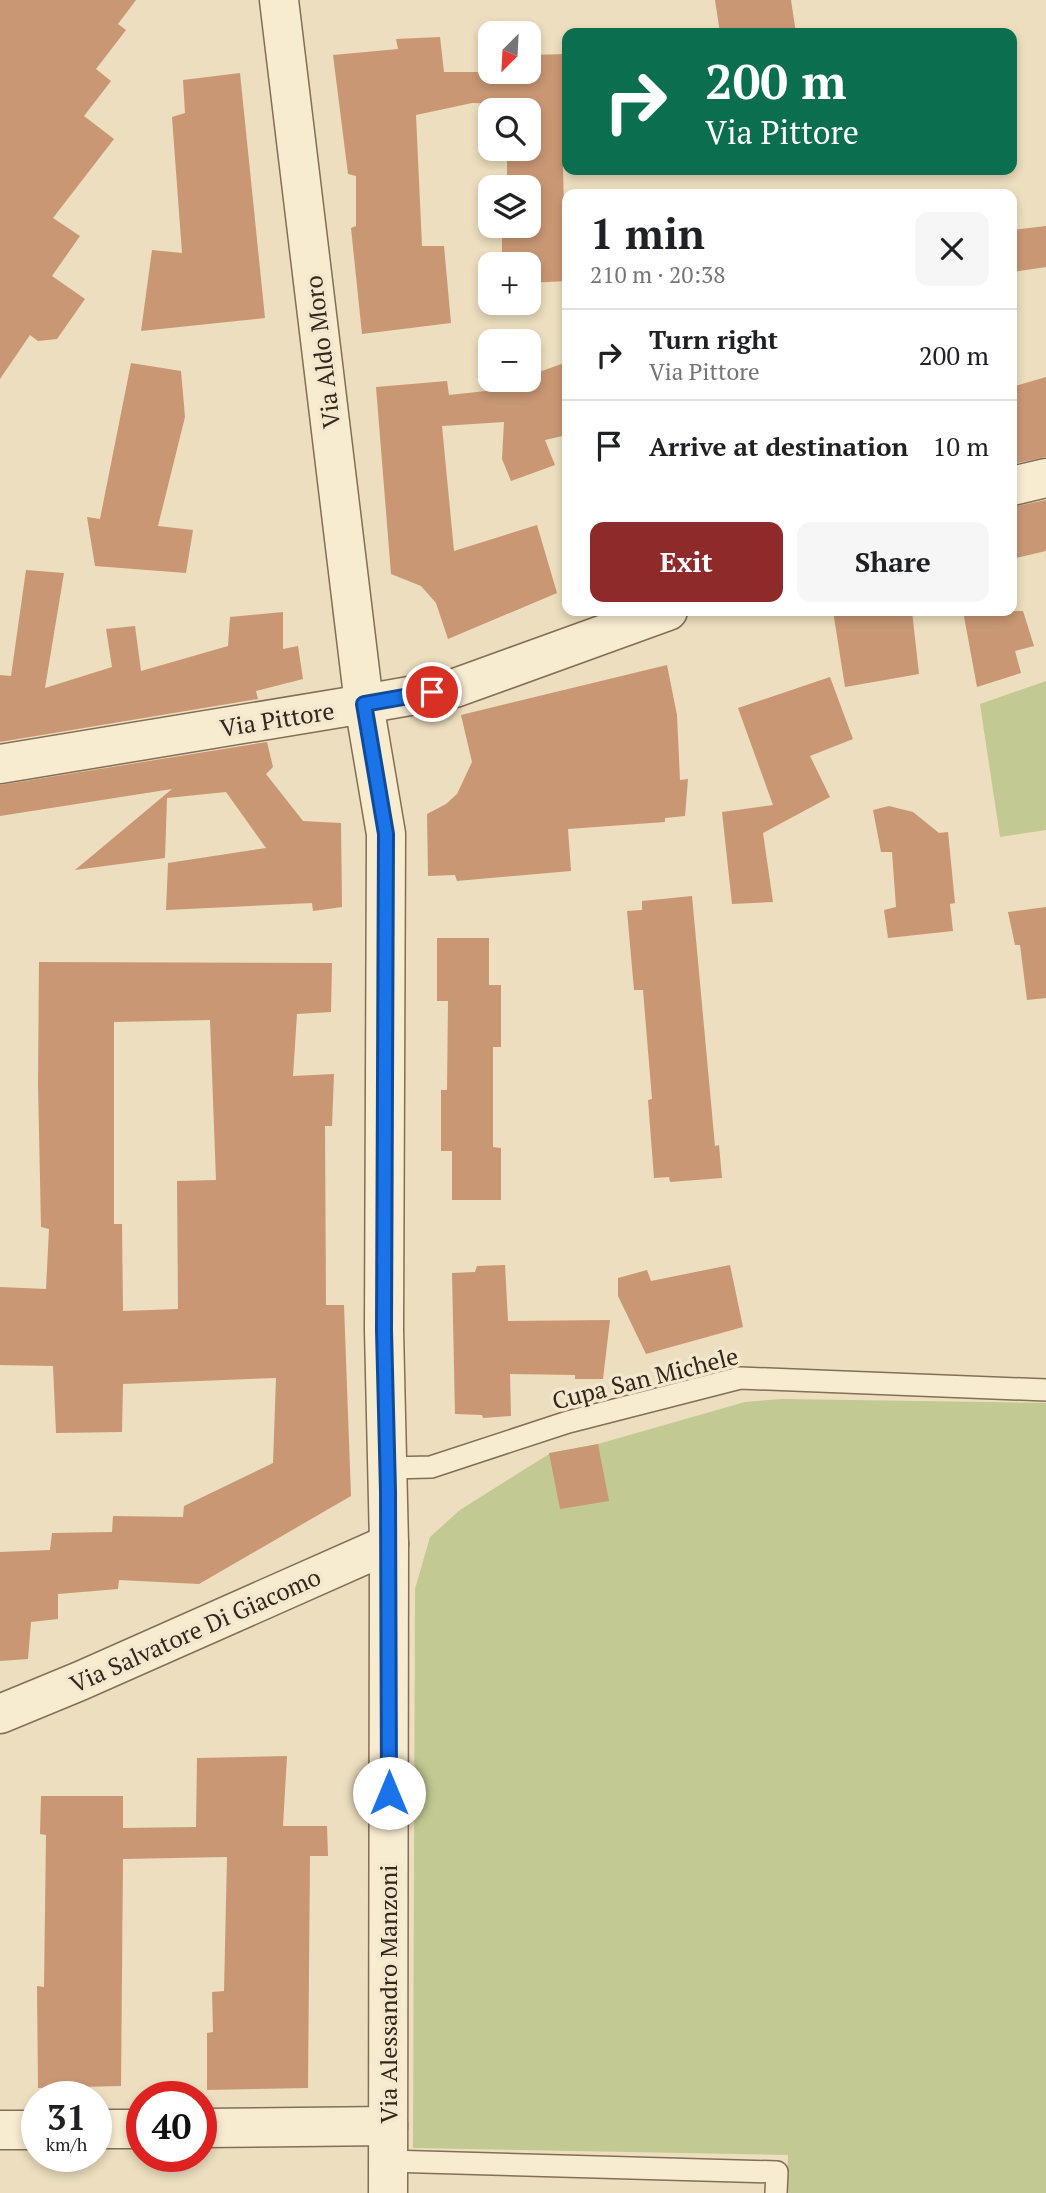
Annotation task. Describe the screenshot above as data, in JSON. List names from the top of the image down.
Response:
{
  "streets": {
    "street": [
      "Via Aldo Moro",
      "Via Pittore",
      "Via Salvatore Di Giacomo",
      "Via Alessandro Manzoni"
    ],
    "lane": ["Cupa San Michele"]
  },
  "crossings": [
    ["Via Aldo Moro", "Via Pittore"],
    ["Via Aldo Moro", "Via Alessandro Manzoni"],
    ["Via Pittore", "Via Alessandro Manzoni"],
    ["Cupa San Michele", "Via Alessandro Manzoni"],
    ["Via Salvatore Di Giacomo", "Via Alessandro Manzoni"]
  ],
  "north": "bottom left",
  "page": {
    "map_buttons": ["+", "−"],
    "turn": ["200 m", "Via Pittore"],
    "heading": ["1 min", "210 m · 20:38"],
    "list": [
      {
        "name": "Turn right",
        "note": "Via Pittore",
        "value": "200 m"
      },
      {
        "name": "Arrive at destination",
        "value": "10 m"
      }
    ],
    "buttons": ["Exit", "Share"],
    "speed": "31 km/h",
    "limit": "40"
  }
}
